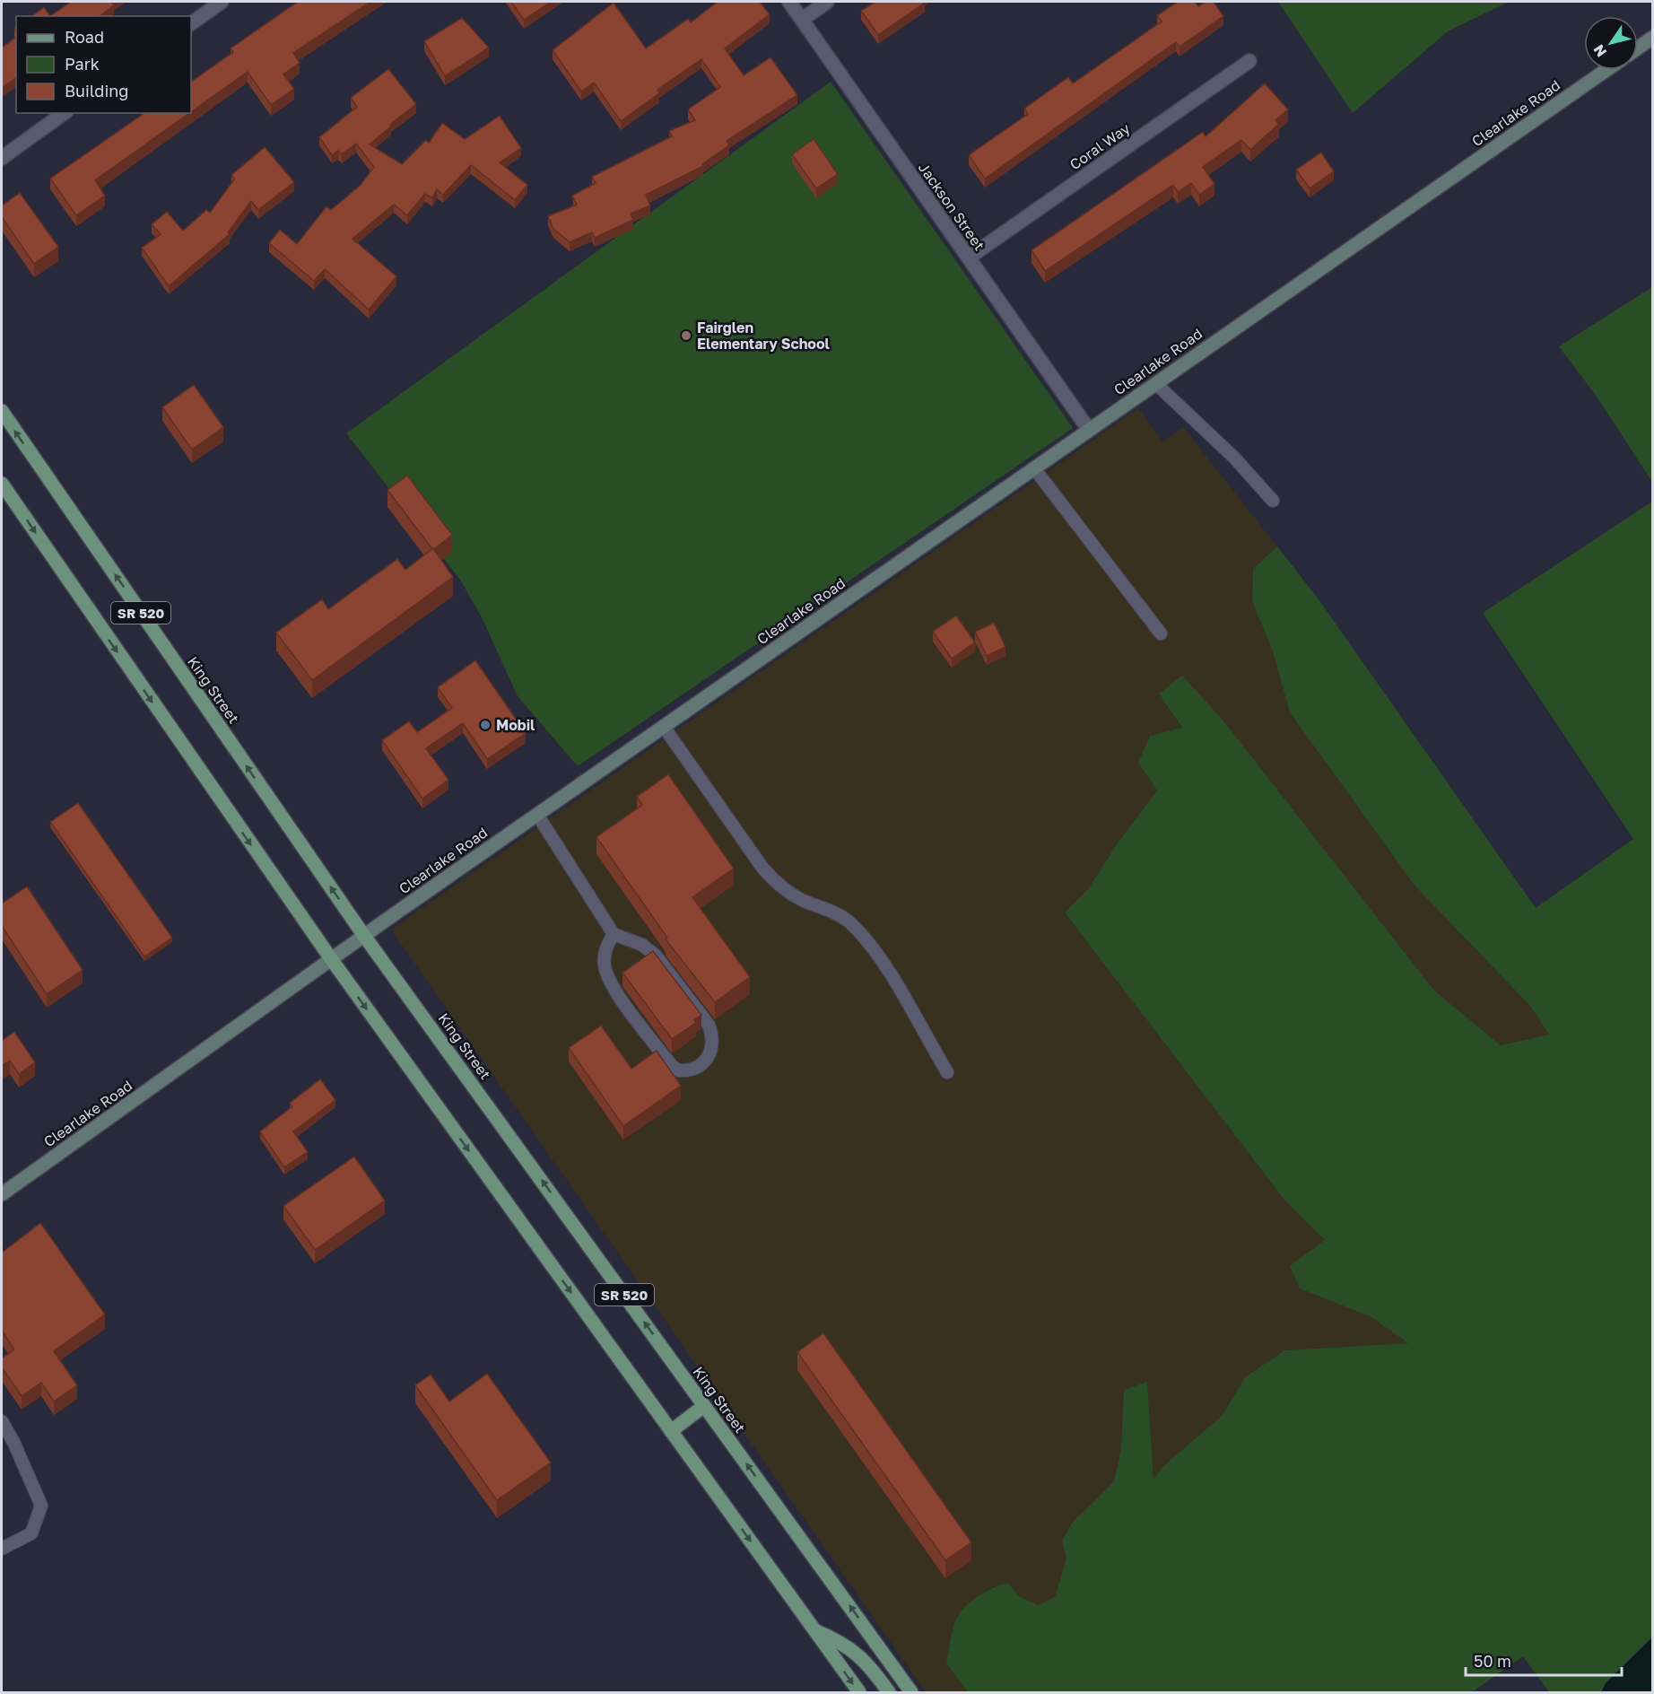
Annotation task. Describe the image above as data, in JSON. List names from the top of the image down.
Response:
{
  "streets": {
    "main road": ["SR 520", "King Street"],
    "street": ["Clearlake Road", "Coral Way", "Jackson Street"]
  },
  "crossings": [
    ["Clearlake Road", "Jackson Street"],
    ["Clearlake Road", "SR 520"],
    ["Clearlake Road", "King Street"],
    ["Coral Way", "Jackson Street"]
  ],
  "places": ["Fairglen Elementary School", "Mobil"],
  "legend": ["Road", "Park", "Building"],
  "scale_bar": "50 m",
  "north": "bottom left"
}
